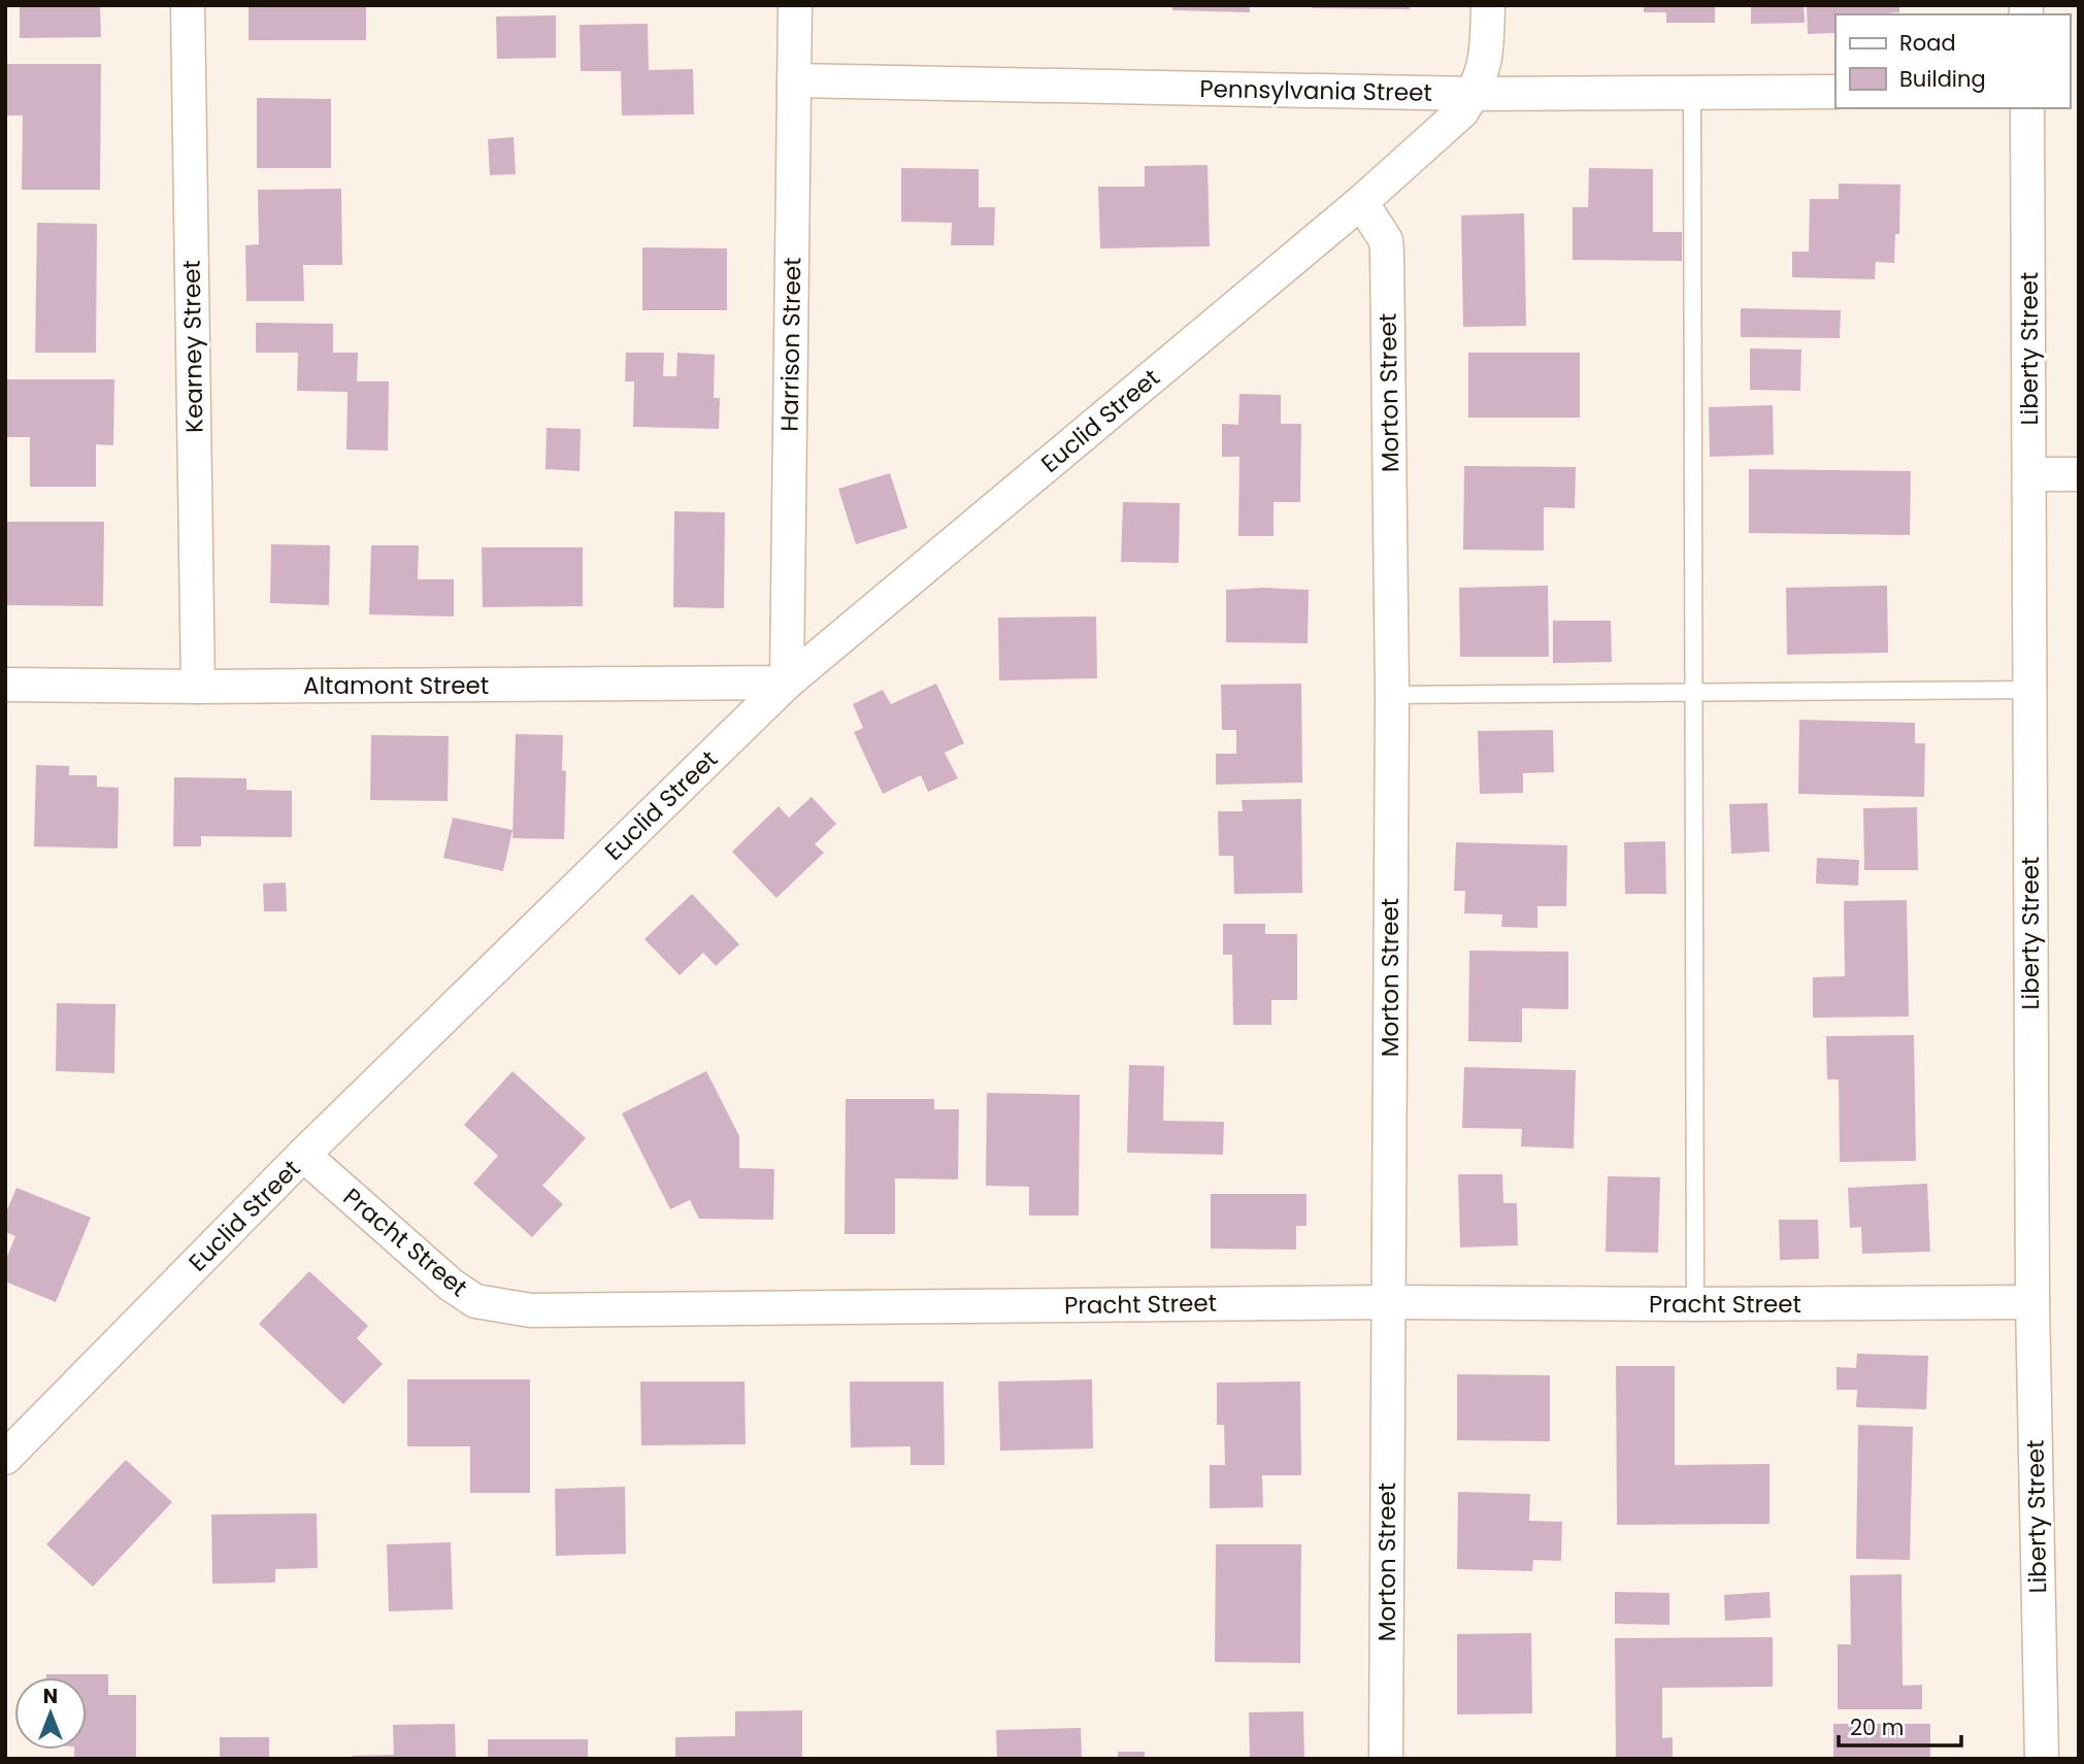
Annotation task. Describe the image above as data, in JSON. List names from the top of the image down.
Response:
{
  "streets": {
    "street": [
      "Pennsylvania Street",
      "Harrison Street",
      "Kearney Street",
      "Liberty Street",
      "Morton Street",
      "Euclid Street",
      "Altamont Street",
      "Pracht Street"
    ]
  },
  "crossings": [
    ["Pennsylvania Street", "Harrison Street"],
    ["Pennsylvania Street", "Euclid Street"],
    ["Harrison Street", "Euclid Street"],
    ["Harrison Street", "Altamont Street"],
    ["Kearney Street", "Altamont Street"],
    ["Liberty Street", "Pracht Street"],
    ["Morton Street", "Euclid Street"],
    ["Morton Street", "Pracht Street"],
    ["Euclid Street", "Altamont Street"],
    ["Euclid Street", "Pracht Street"]
  ],
  "legend": ["Road", "Building"],
  "scale_bar": "20 m",
  "north": "top"
}
